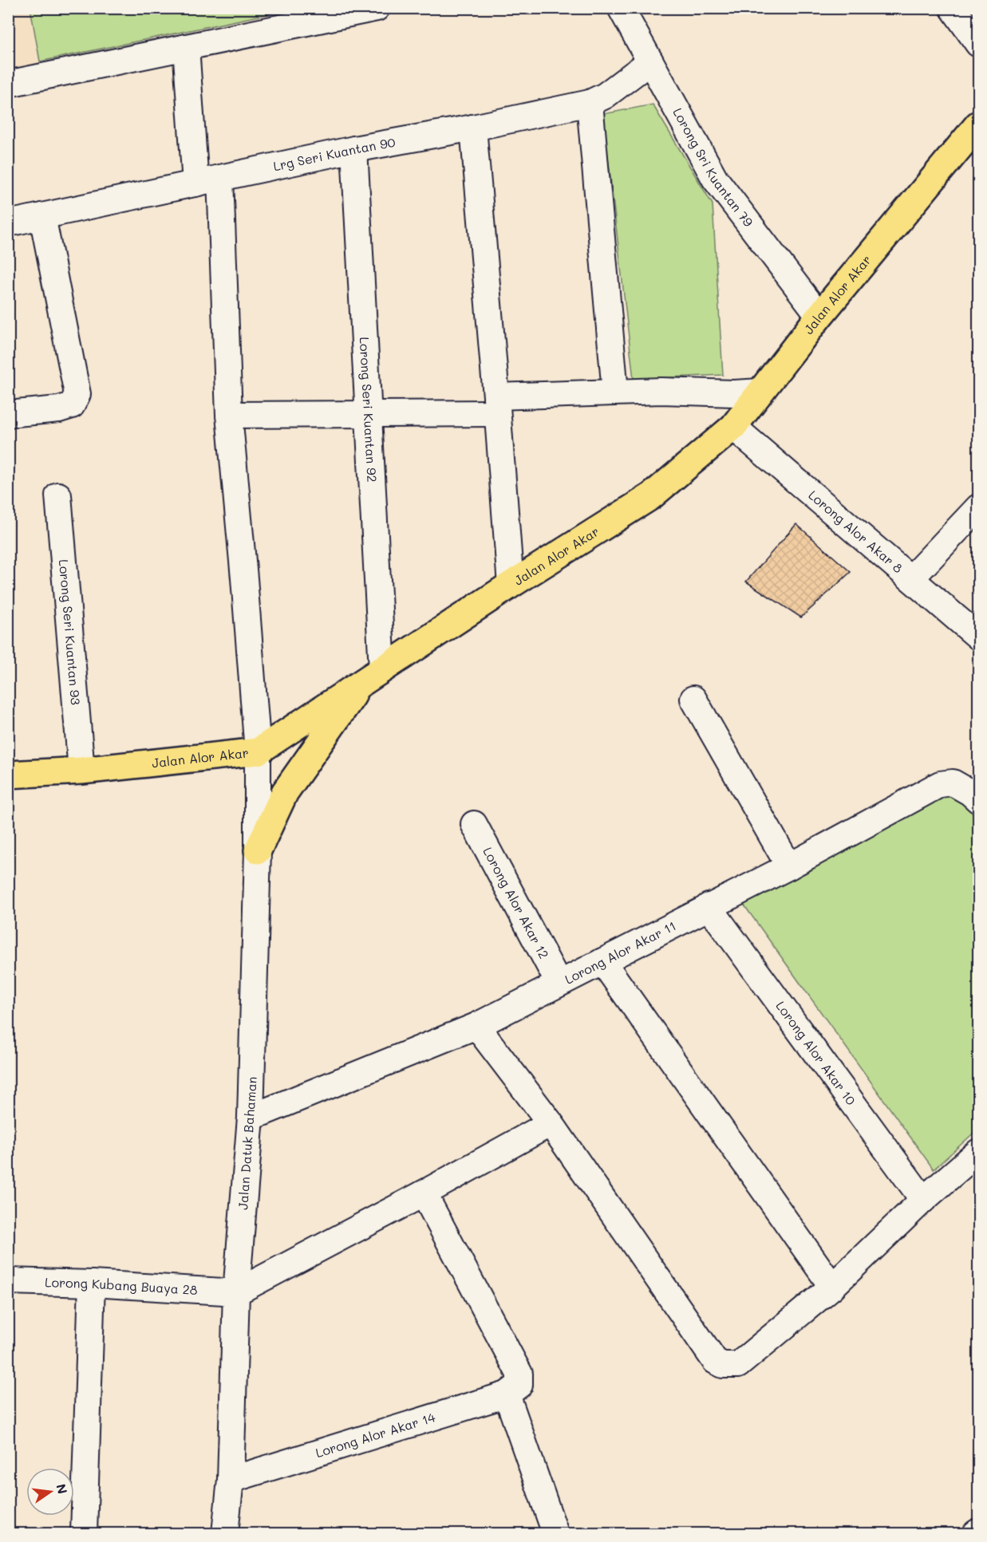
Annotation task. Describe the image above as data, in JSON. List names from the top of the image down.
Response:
{
  "streets": {
    "main road": ["Jalan Alor Akar"],
    "street": [
      "Lrg Seri Kuantan 90",
      "Lorong Sri Kuantan 79",
      "Lorong Seri Kuantan 92",
      "Lorong Alor Akar 8",
      "Lorong Seri Kuantan 93",
      "Lorong Alor Akar 12",
      "Lorong Alor Akar 11",
      "Lorong Alor Akar 10",
      "Jalan Datuk Bahaman",
      "Lorong Kubang Buaya 28",
      "Lorong Alor Akar 14"
    ]
  },
  "crossings": [
    ["Lrg Seri Kuantan 90", "Lorong Sri Kuantan 79"],
    ["Lrg Seri Kuantan 90", "Lorong Seri Kuantan 92"],
    ["Lrg Seri Kuantan 90", "Jalan Datuk Bahaman"],
    ["Lorong Sri Kuantan 79", "Jalan Alor Akar"],
    ["Jalan Alor Akar", "Lorong Seri Kuantan 92"],
    ["Jalan Alor Akar", "Lorong Alor Akar 8"],
    ["Jalan Alor Akar", "Lorong Seri Kuantan 93"],
    ["Jalan Alor Akar", "Jalan Datuk Bahaman"],
    ["Lorong Alor Akar 12", "Lorong Alor Akar 11"],
    ["Lorong Alor Akar 11", "Lorong Alor Akar 10"],
    ["Lorong Alor Akar 11", "Jalan Datuk Bahaman"],
    ["Jalan Datuk Bahaman", "Lorong Kubang Buaya 28"],
    ["Jalan Datuk Bahaman", "Lorong Alor Akar 14"]
  ],
  "north": "right"
}
